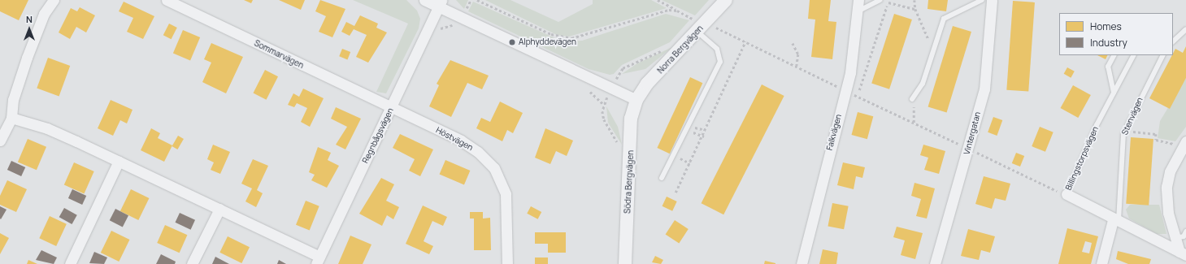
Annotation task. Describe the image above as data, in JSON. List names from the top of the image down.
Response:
{
  "streets": {
    "street": [
      "Norra Bergvägen",
      "Sommarvägen",
      "Falkvägen",
      "Vintergatan",
      "Regnbågsvägen",
      "Höstvägen",
      "Billingstorpsvägen",
      "Södra Bergvägen"
    ],
    "lane": ["Stenvägen"]
  },
  "crossings": [
    ["Norra Bergvägen", "Södra Bergvägen"],
    ["Sommarvägen", "Regnbågsvägen"],
    ["Sommarvägen", "Höstvägen"],
    ["Stenvägen", "Billingstorpsvägen"],
    ["Regnbågsvägen", "Höstvägen"]
  ],
  "places": ["Alphyddevägen"],
  "legend": ["Homes", "Industry"],
  "north": "top"
}
